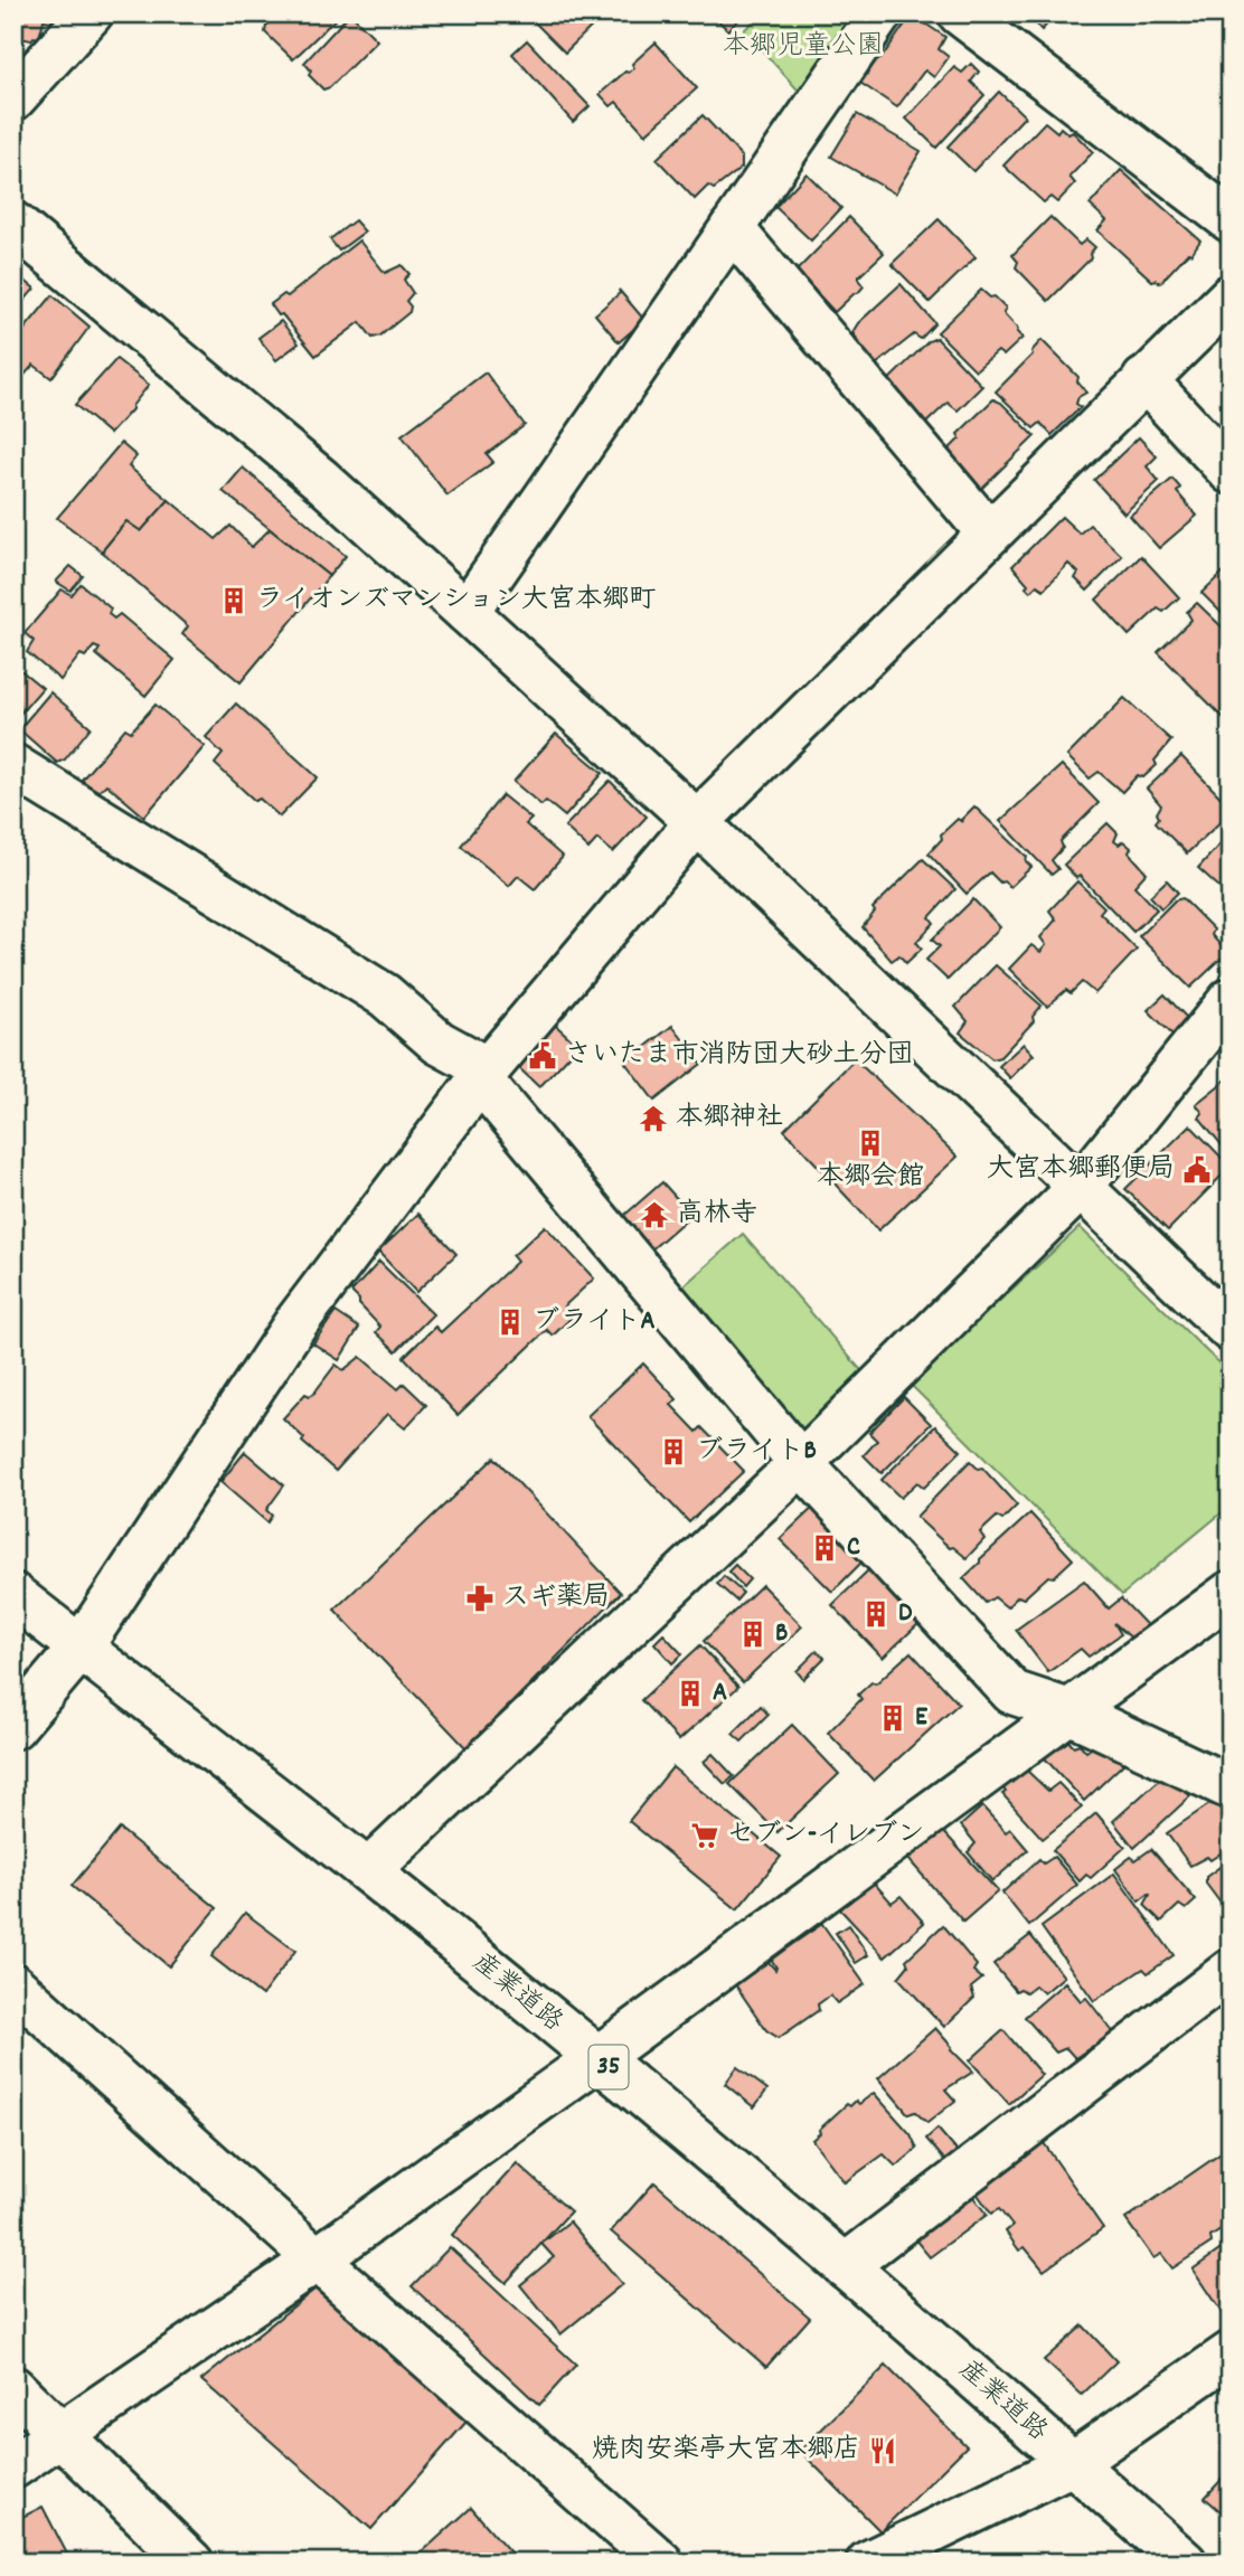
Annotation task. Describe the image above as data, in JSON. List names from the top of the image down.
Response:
{
  "streets": {
    "street": ["産業道路", "35"]
  },
  "parks": ["本郷児童公園"],
  "places": {
    "building": [
      "ライオンズマンション大宮本郷町",
      "本郷会館",
      "ブライトA",
      "ブライトB",
      "C",
      "D",
      "B",
      "A",
      "E"
    ],
    "public building": ["さいたま市消防団大砂土分団", "大宮本郷郵便局"],
    "temple": ["本郷神社", "高林寺"],
    "pharmacy": ["スギ薬局"],
    "supermarket": ["セブン-イレブン"],
    "restaurant": ["焼肉安楽亭大宮本郷店"]
  }
}
